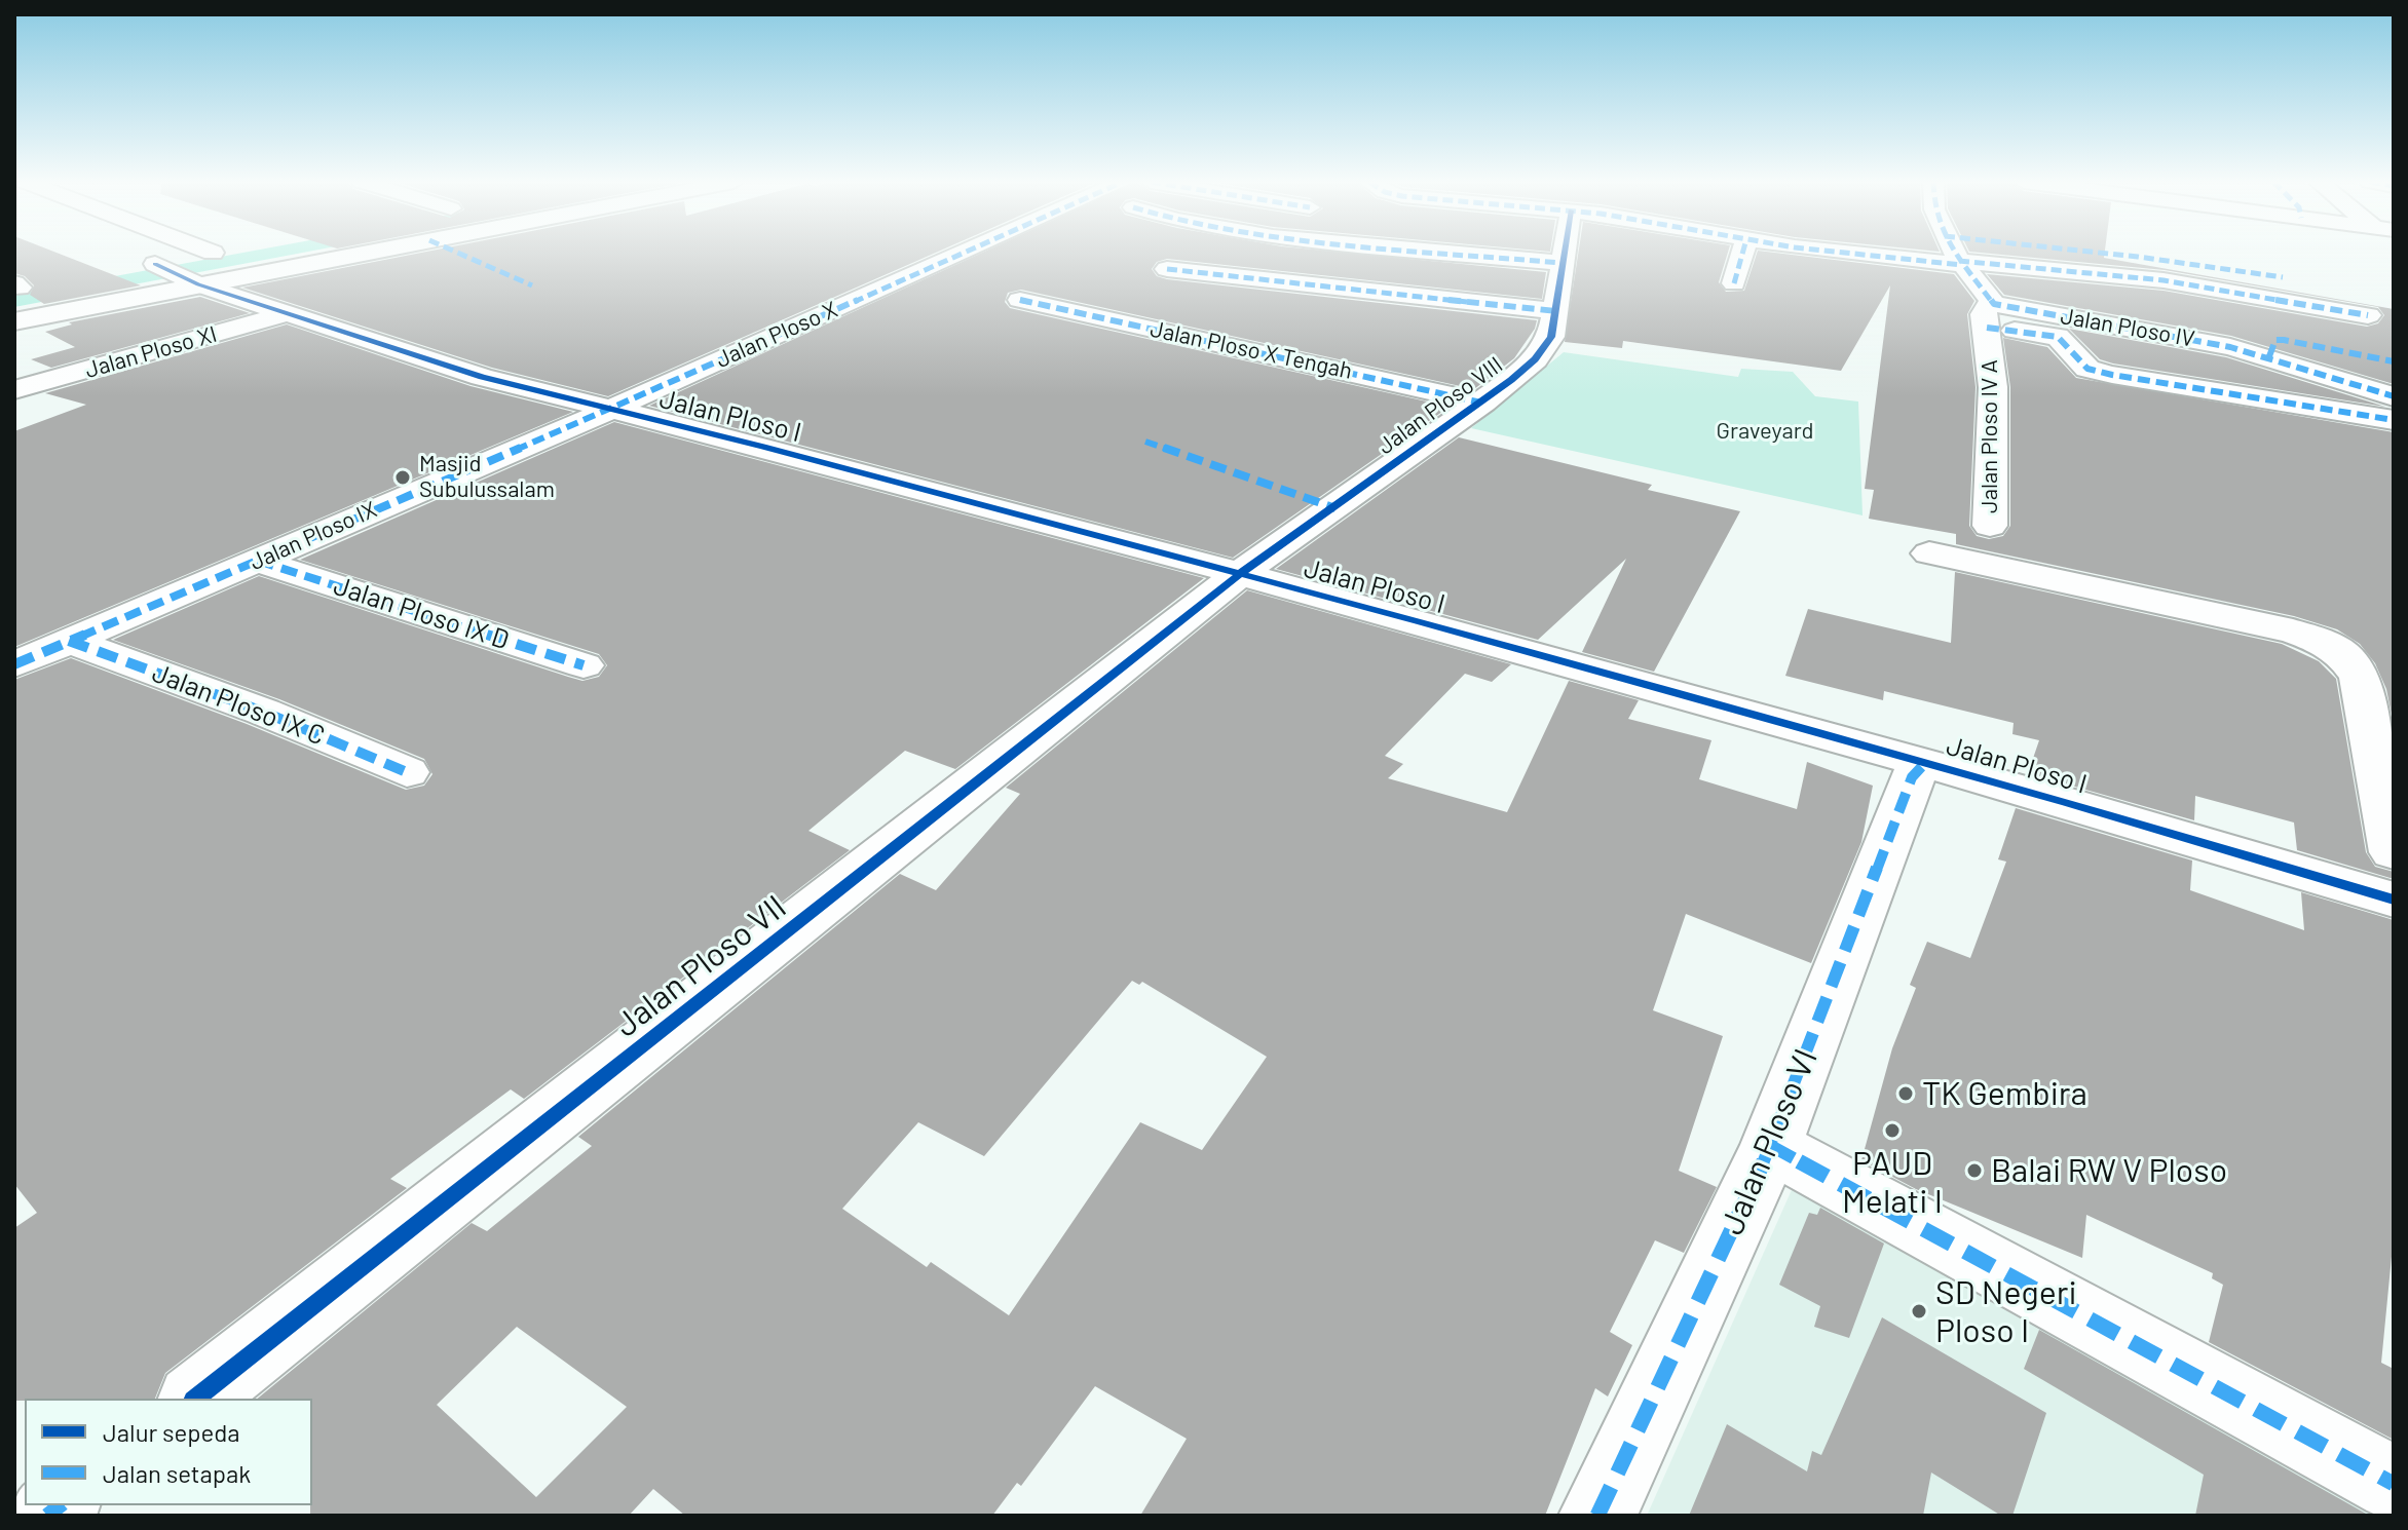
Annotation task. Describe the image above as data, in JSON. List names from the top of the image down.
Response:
{
  "streets": {
    "street": [
      "Jalan Ploso IV",
      "Jalan Ploso X",
      "Jalan Ploso X Tengah",
      "Jalan Ploso XI",
      "Jalan Ploso VIII",
      "Jalan Ploso I",
      "Jalan Ploso IV A",
      "Jalan Ploso IX",
      "Jalan Ploso IX D",
      "Jalan Ploso IX C",
      "Jalan Ploso VII",
      "Jalan Ploso VI"
    ]
  },
  "crossings": [
    ["Jalan Ploso IV", "Jalan Ploso IV A"],
    ["Jalan Ploso X", "Jalan Ploso I"],
    ["Jalan Ploso X", "Jalan Ploso IX"],
    ["Jalan Ploso X Tengah", "Jalan Ploso VIII"],
    ["Jalan Ploso XI", "Jalan Ploso I"],
    ["Jalan Ploso VIII", "Jalan Ploso I"],
    ["Jalan Ploso VIII", "Jalan Ploso VII"],
    ["Jalan Ploso I", "Jalan Ploso IX"],
    ["Jalan Ploso I", "Jalan Ploso VII"],
    ["Jalan Ploso I", "Jalan Ploso VI"],
    ["Jalan Ploso IX", "Jalan Ploso IX D"],
    ["Jalan Ploso IX", "Jalan Ploso IX C"]
  ],
  "parks": ["Graveyard"],
  "places": [
    "Masjid Subulussalam",
    "TK Gembira",
    "PAUD Melati I",
    "Balai RW V Ploso",
    "SD Negeri Ploso I"
  ],
  "legend": ["Jalur sepeda", "Jalan setapak"]
}
